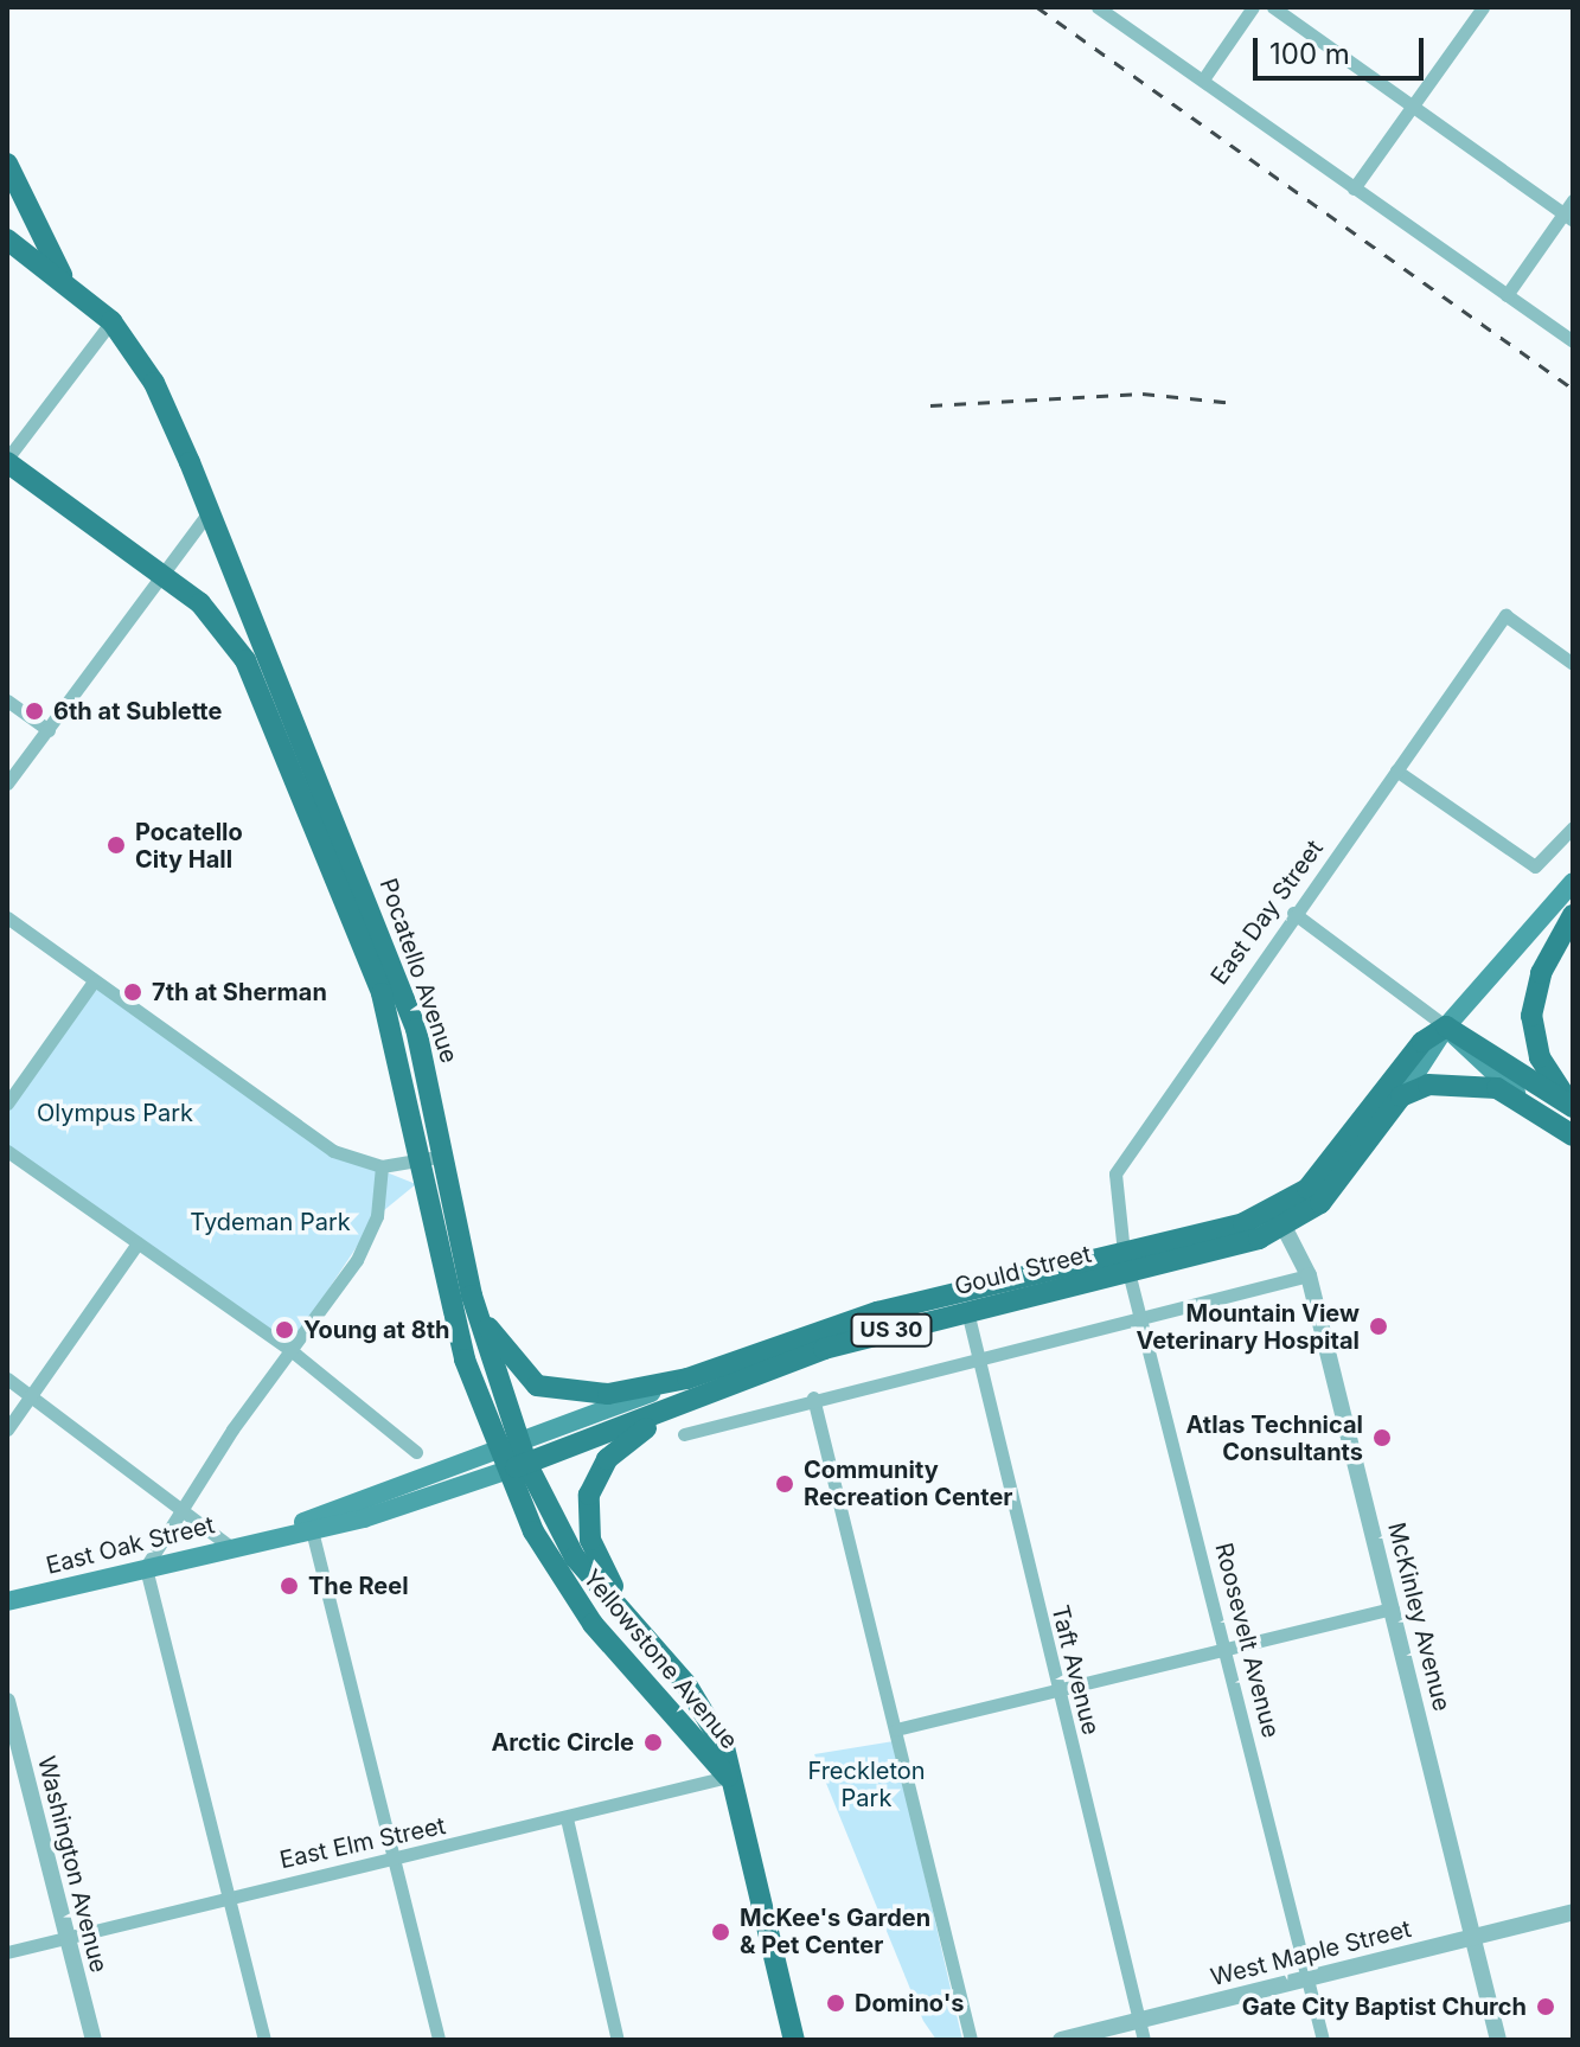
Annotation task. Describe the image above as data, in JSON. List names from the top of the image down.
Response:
{
  "streets": {
    "main road": [
      "Pocatello Avenue",
      "Gould Street",
      "US 30",
      "East Oak Street",
      "Yellowstone Avenue"
    ],
    "street": [
      "East Day Street",
      "McKinley Avenue",
      "Roosevelt Avenue",
      "Taft Avenue",
      "East Elm Street",
      "Washington Avenue",
      "West Maple Street"
    ]
  },
  "crossings": [
    ["East Day Street", "Gould Street"],
    ["East Day Street", "Roosevelt Avenue"],
    ["Pocatello Avenue", "Gould Street"],
    ["Pocatello Avenue", "US 30"],
    ["Pocatello Avenue", "East Oak Street"],
    ["Pocatello Avenue", "Yellowstone Avenue"],
    ["Gould Street", "US 30"],
    ["Gould Street", "East Oak Street"],
    ["Gould Street", "McKinley Avenue"],
    ["Gould Street", "Roosevelt Avenue"],
    ["Gould Street", "Yellowstone Avenue"],
    ["Gould Street", "Taft Avenue"],
    ["US 30", "McKinley Avenue"],
    ["East Oak Street", "Yellowstone Avenue"],
    ["McKinley Avenue", "West Maple Street"],
    ["Roosevelt Avenue", "West Maple Street"],
    ["Yellowstone Avenue", "East Elm Street"],
    ["Taft Avenue", "West Maple Street"],
    ["East Elm Street", "Washington Avenue"]
  ],
  "parks": ["Olympus Park", "Tydeman Park", "Freckleton Park"],
  "places": [
    "6th at Sublette",
    "Pocatello City Hall",
    "7th at Sherman",
    "Mountain View Veterinary Hospital",
    "Young at 8th",
    "Atlas Technical Consultants",
    "Community Recreation Center",
    "The Reel",
    "Arctic Circle",
    "McKee's Garden & Pet Center",
    "Domino's",
    "Gate City Baptist Church"
  ],
  "scale_bar": "100 m"
}
